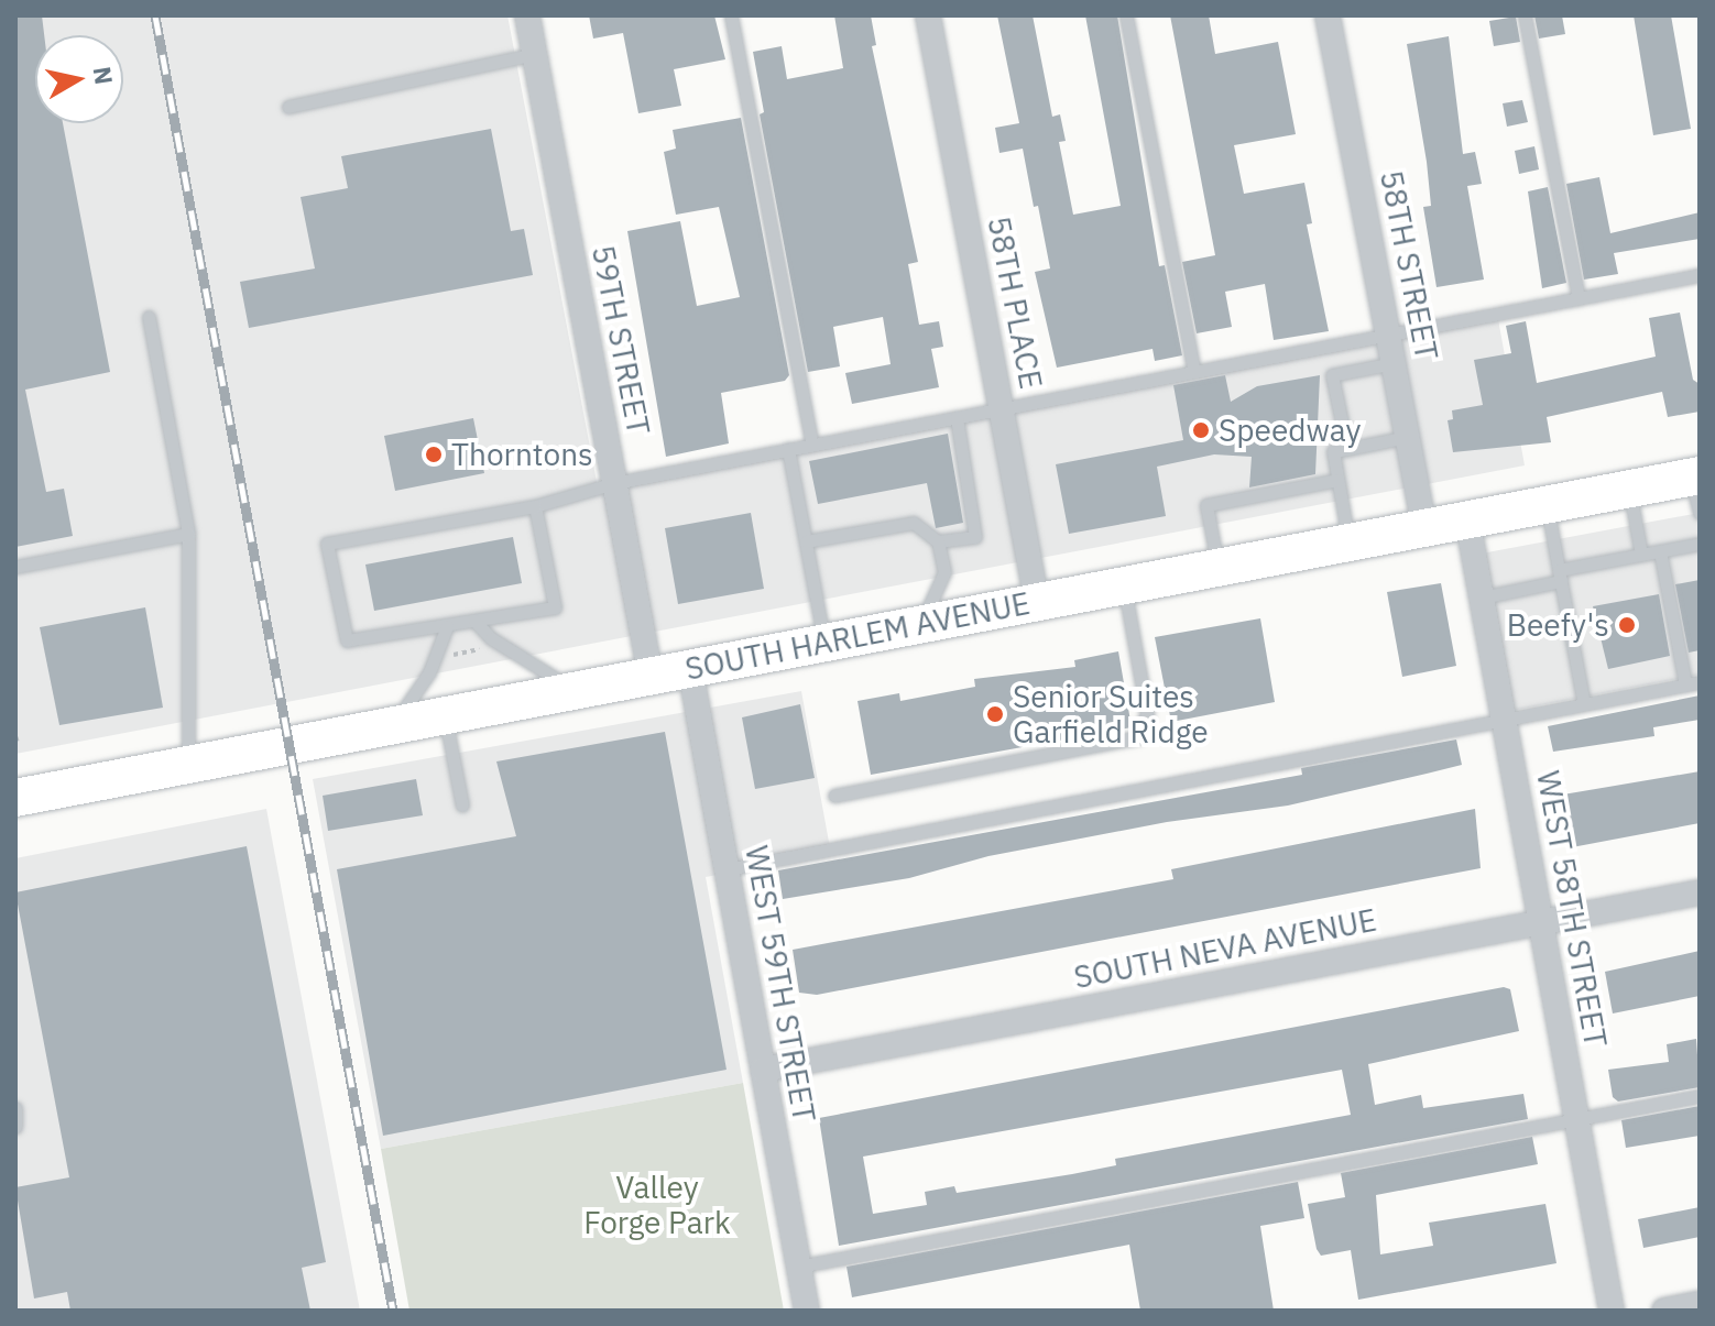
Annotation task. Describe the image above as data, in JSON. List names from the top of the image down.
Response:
{
  "streets": {
    "main road": ["SOUTH HARLEM AVENUE"],
    "street": [
      "58TH STREET",
      "58TH PLACE",
      "59TH STREET",
      "WEST 58TH STREET",
      "SOUTH NEVA AVENUE",
      "WEST 59TH STREET"
    ]
  },
  "crossings": [
    ["58TH STREET", "SOUTH HARLEM AVENUE"],
    ["58TH PLACE", "SOUTH HARLEM AVENUE"],
    ["59TH STREET", "SOUTH HARLEM AVENUE"],
    ["SOUTH HARLEM AVENUE", "WEST 58TH STREET"],
    ["SOUTH HARLEM AVENUE", "WEST 59TH STREET"],
    ["WEST 58TH STREET", "SOUTH NEVA AVENUE"],
    ["SOUTH NEVA AVENUE", "WEST 59TH STREET"]
  ],
  "parks": ["Valley Forge Park"],
  "places": [
    "Speedway",
    "Thorntons",
    "Beefy's",
    "Senior Suites Garfield Ridge"
  ],
  "north": "right"
}
